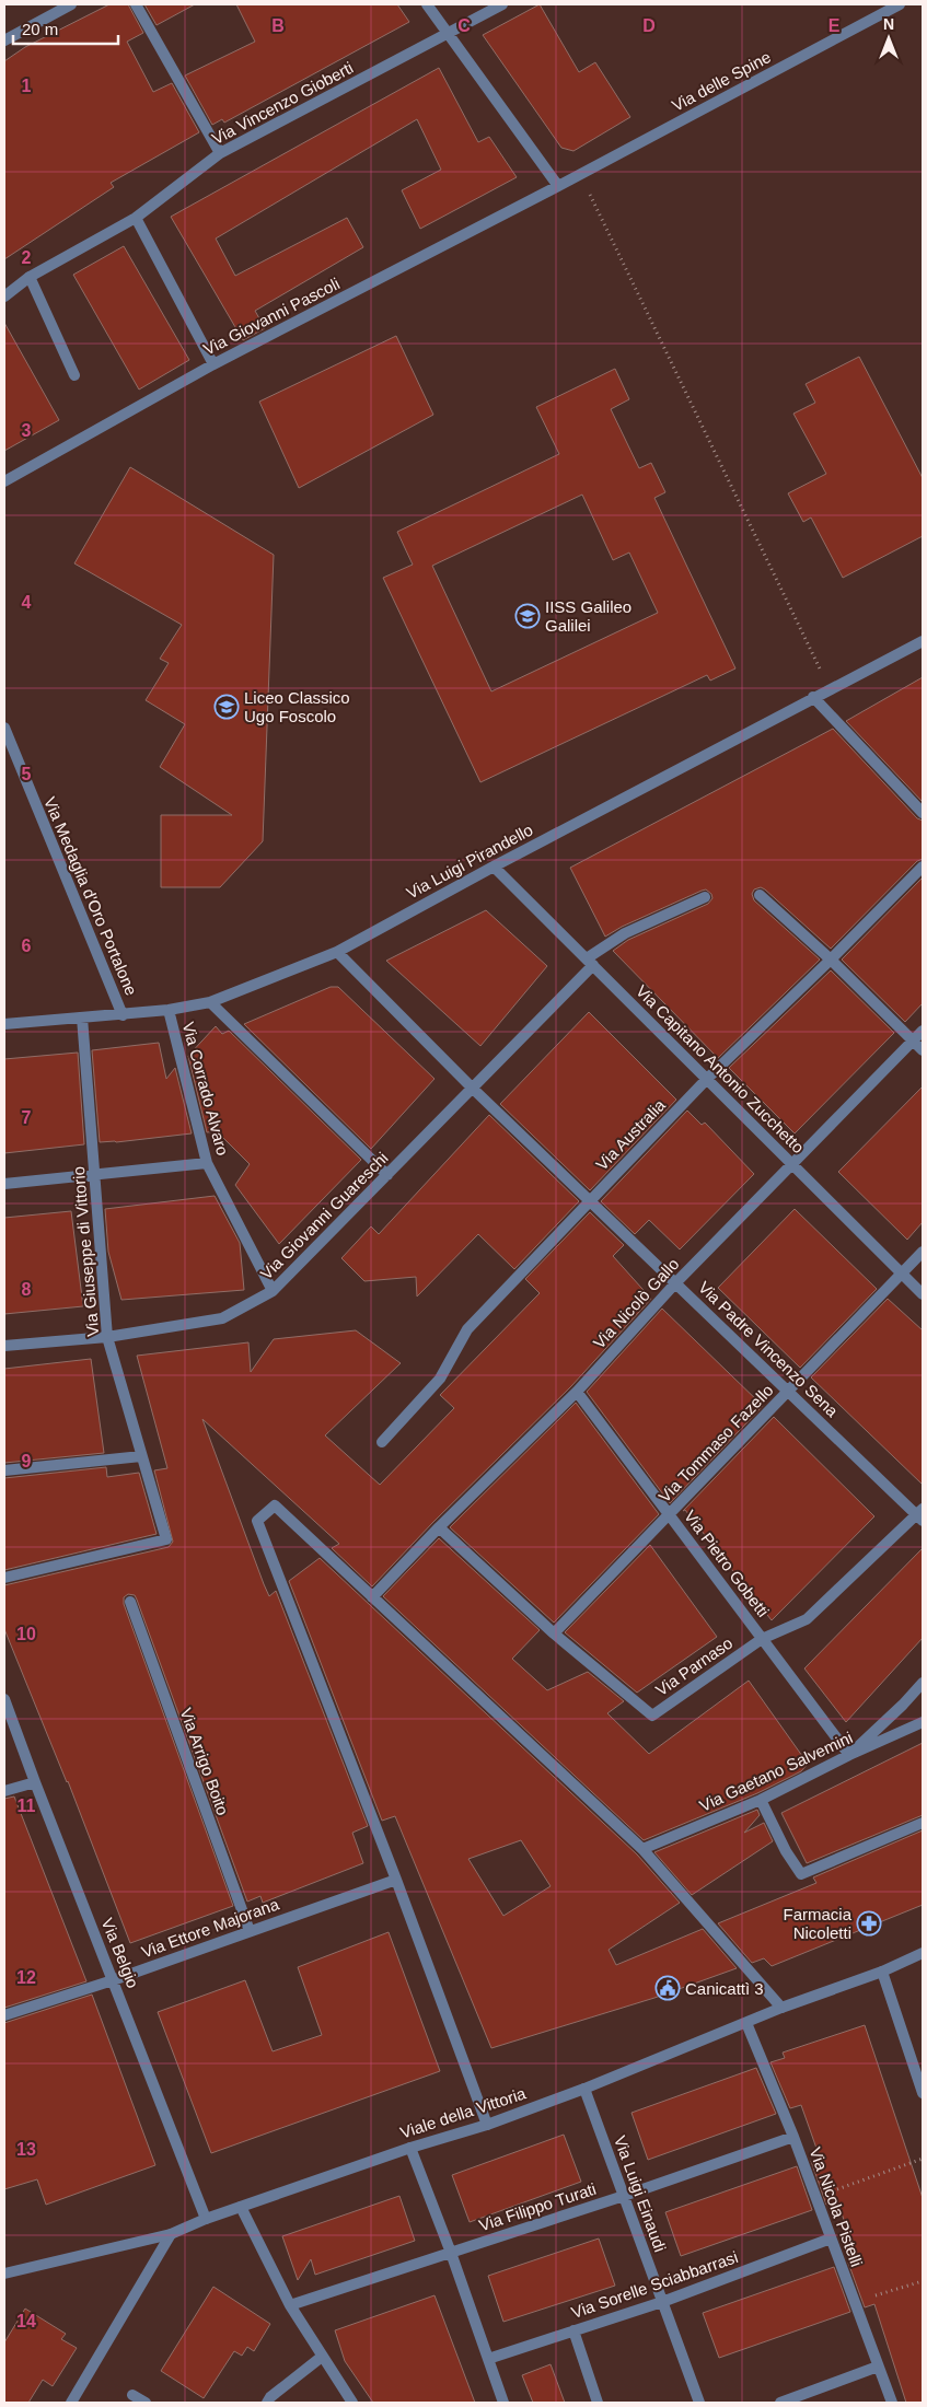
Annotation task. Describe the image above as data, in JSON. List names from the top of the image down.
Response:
{
  "streets": {
    "street": [
      "Via delle Spine",
      "Via Vincenzo Gioberti",
      "Via Giovanni Pascoli",
      "Via Luigi Pirandello",
      "Via Medaglia d'Oro Portalone",
      "Via Capitano Antonio Zucchetto",
      "Via Corrado Alvaro",
      "Via Australia",
      "Via Giovanni Guareschi",
      "Via Giuseppe di Vittorio",
      "Via Nicolò Gallo",
      "Via Padre Vincenzo Sena",
      "Via Tommaso Fazello",
      "Via Pietro Gobetti",
      "Via Parnaso",
      "Via Arrigo Boito",
      "Via Gaetano Salvemini",
      "Via Ettore Majorana",
      "Via Belgio",
      "Viale della Vittoria",
      "Via Luigi Einaudi",
      "Via Filippo Turati",
      "Via Nicola Pistelli",
      "Via Sorelle Sciabbarrasi"
    ]
  },
  "crossings": [
    ["Via delle Spine", "Via Giovanni Pascoli"],
    ["Via Luigi Pirandello", "Via Medaglia d'Oro Portalone"],
    ["Via Luigi Pirandello", "Via Capitano Antonio Zucchetto"],
    ["Via Luigi Pirandello", "Via Corrado Alvaro"],
    ["Via Luigi Pirandello", "Via Giuseppe di Vittorio"],
    ["Via Luigi Pirandello", "Via Padre Vincenzo Sena"],
    ["Via Capitano Antonio Zucchetto", "Via Australia"],
    ["Via Capitano Antonio Zucchetto", "Via Giovanni Guareschi"],
    ["Via Capitano Antonio Zucchetto", "Via Nicolò Gallo"],
    ["Via Capitano Antonio Zucchetto", "Via Tommaso Fazello"],
    ["Via Corrado Alvaro", "Via Giovanni Guareschi"],
    ["Via Australia", "Via Padre Vincenzo Sena"],
    ["Via Giovanni Guareschi", "Via Giuseppe di Vittorio"],
    ["Via Giovanni Guareschi", "Via Padre Vincenzo Sena"],
    ["Via Nicolò Gallo", "Via Padre Vincenzo Sena"],
    ["Via Nicolò Gallo", "Via Pietro Gobetti"],
    ["Via Nicolò Gallo", "Via Parnaso"],
    ["Via Padre Vincenzo Sena", "Via Tommaso Fazello"],
    ["Via Padre Vincenzo Sena", "Via Parnaso"],
    ["Via Tommaso Fazello", "Via Pietro Gobetti"],
    ["Via Tommaso Fazello", "Via Parnaso"],
    ["Via Pietro Gobetti", "Via Parnaso"],
    ["Via Pietro Gobetti", "Via Gaetano Salvemini"],
    ["Via Arrigo Boito", "Via Ettore Majorana"],
    ["Via Ettore Majorana", "Via Belgio"],
    ["Via Belgio", "Viale della Vittoria"],
    ["Viale della Vittoria", "Via Luigi Einaudi"],
    ["Viale della Vittoria", "Via Nicola Pistelli"],
    ["Via Luigi Einaudi", "Via Filippo Turati"],
    ["Via Luigi Einaudi", "Via Sorelle Sciabbarrasi"],
    ["Via Filippo Turati", "Via Nicola Pistelli"],
    ["Via Nicola Pistelli", "Via Sorelle Sciabbarrasi"]
  ],
  "places": {
    "school or university": ["IISS Galileo Galilei", "Liceo Classico Ugo Foscolo"],
    "pharmacy": ["Farmacia Nicoletti"],
    "public building": ["Canicattì 3"]
  },
  "scale_bar": "20 m",
  "north": "top",
  "grid": {
    "columns": [
      "B",
      "C",
      "D",
      "E"
    ],
    "rows": [
      "1",
      "2",
      "3",
      "4",
      "5",
      "6",
      "7",
      "8",
      "9",
      "10",
      "11",
      "12",
      "13",
      "14"
    ]
  }
}
